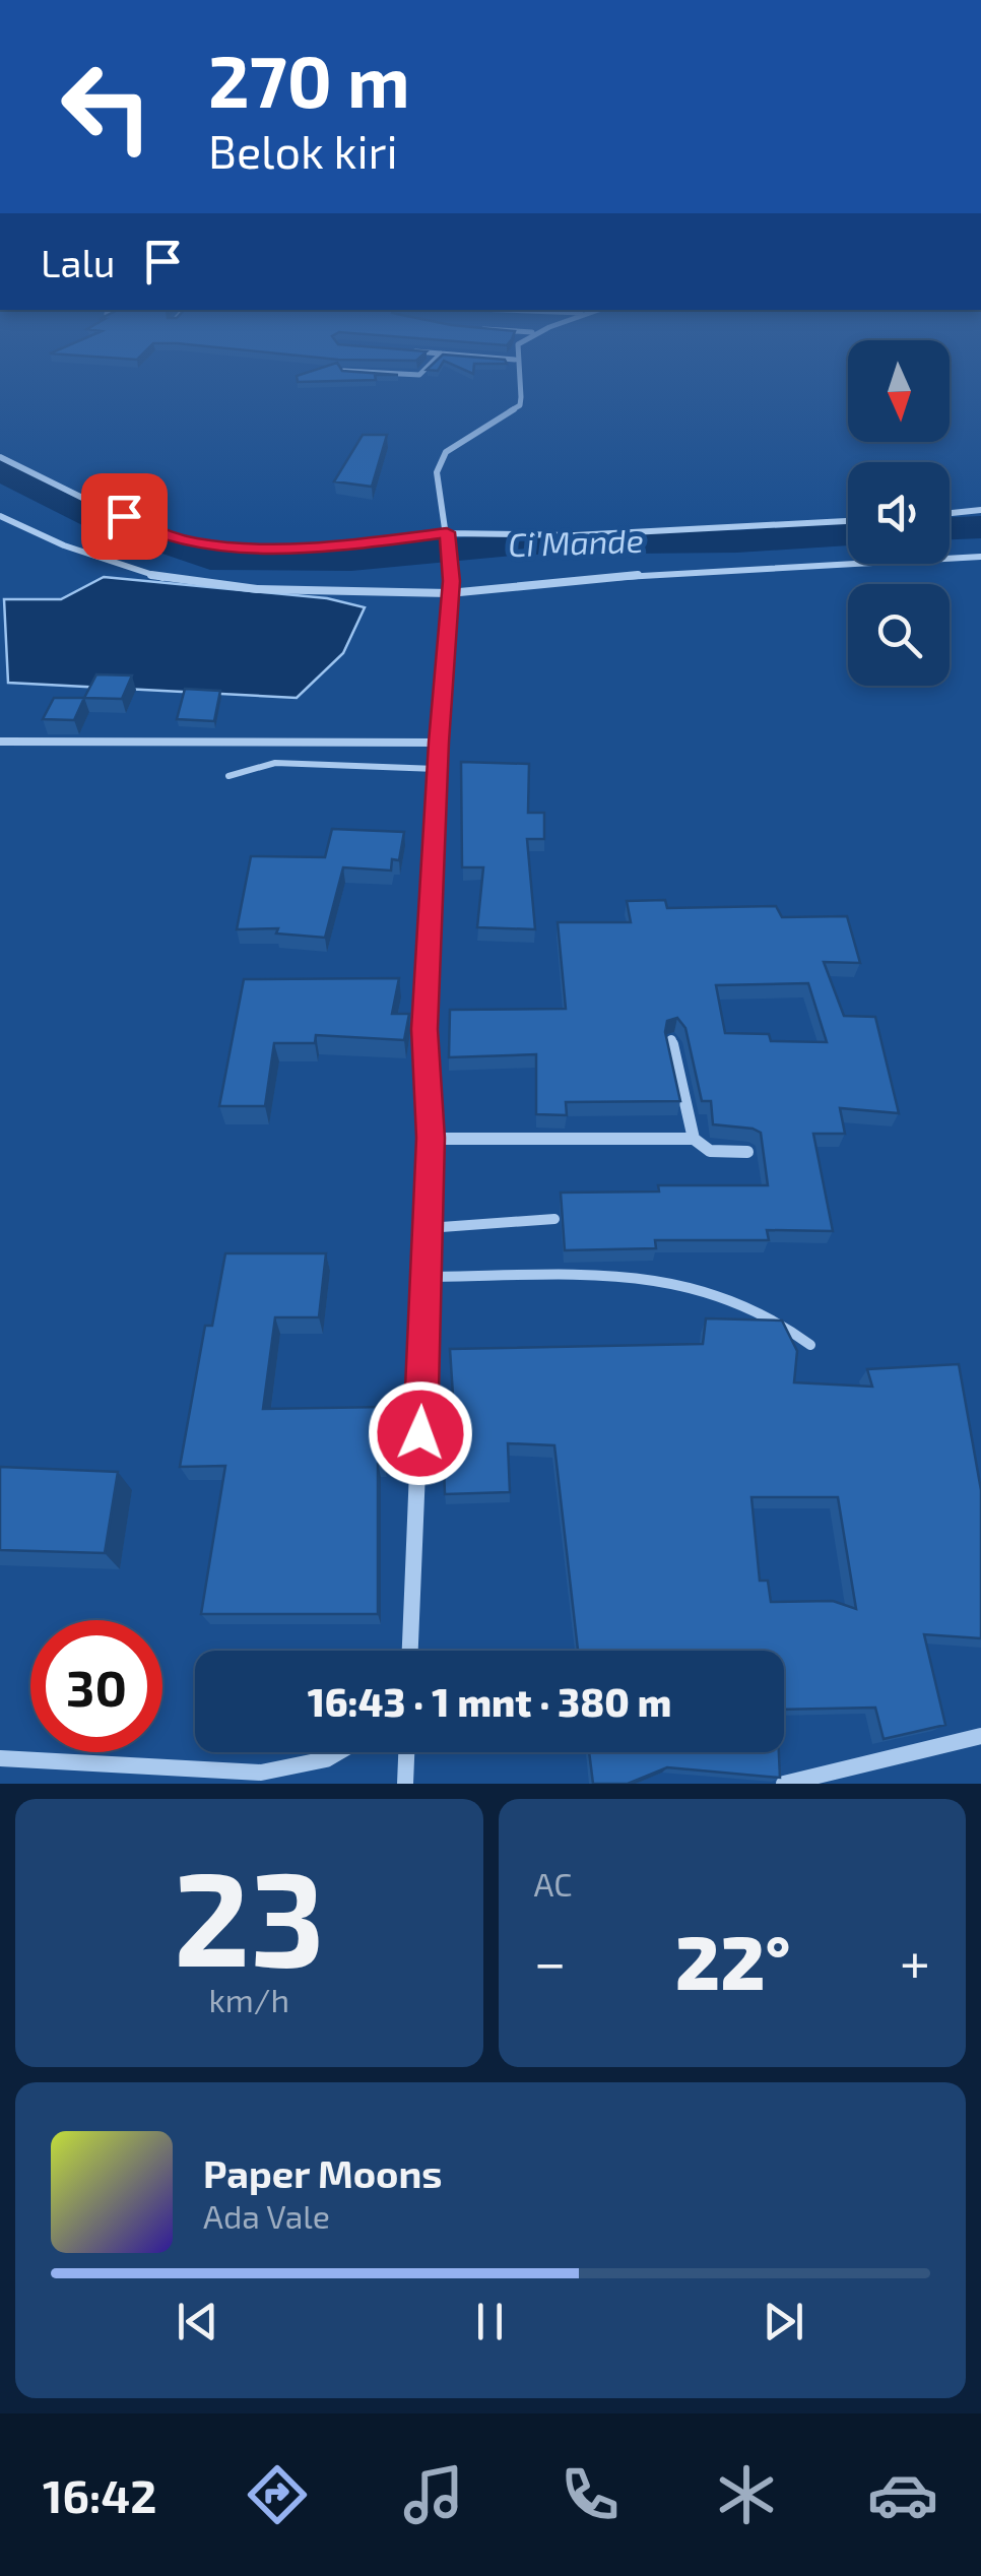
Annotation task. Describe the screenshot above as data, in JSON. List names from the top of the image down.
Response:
{
  "water": ["Ci Mande"],
  "north": "bottom",
  "page": {
    "turn": ["270 m", "Belok kiri"],
    "then": "Lalu",
    "limit": "30",
    "trip": "16:43 · 1 mnt · 380 m",
    "tile": [
      ["23", "km/h"],
      "AC"
    ],
    "heat": ["−", "22°", "+"],
    "song": ["Paper Moons", "Ada Vale"],
    "tabs": "16:42"
  }
}
